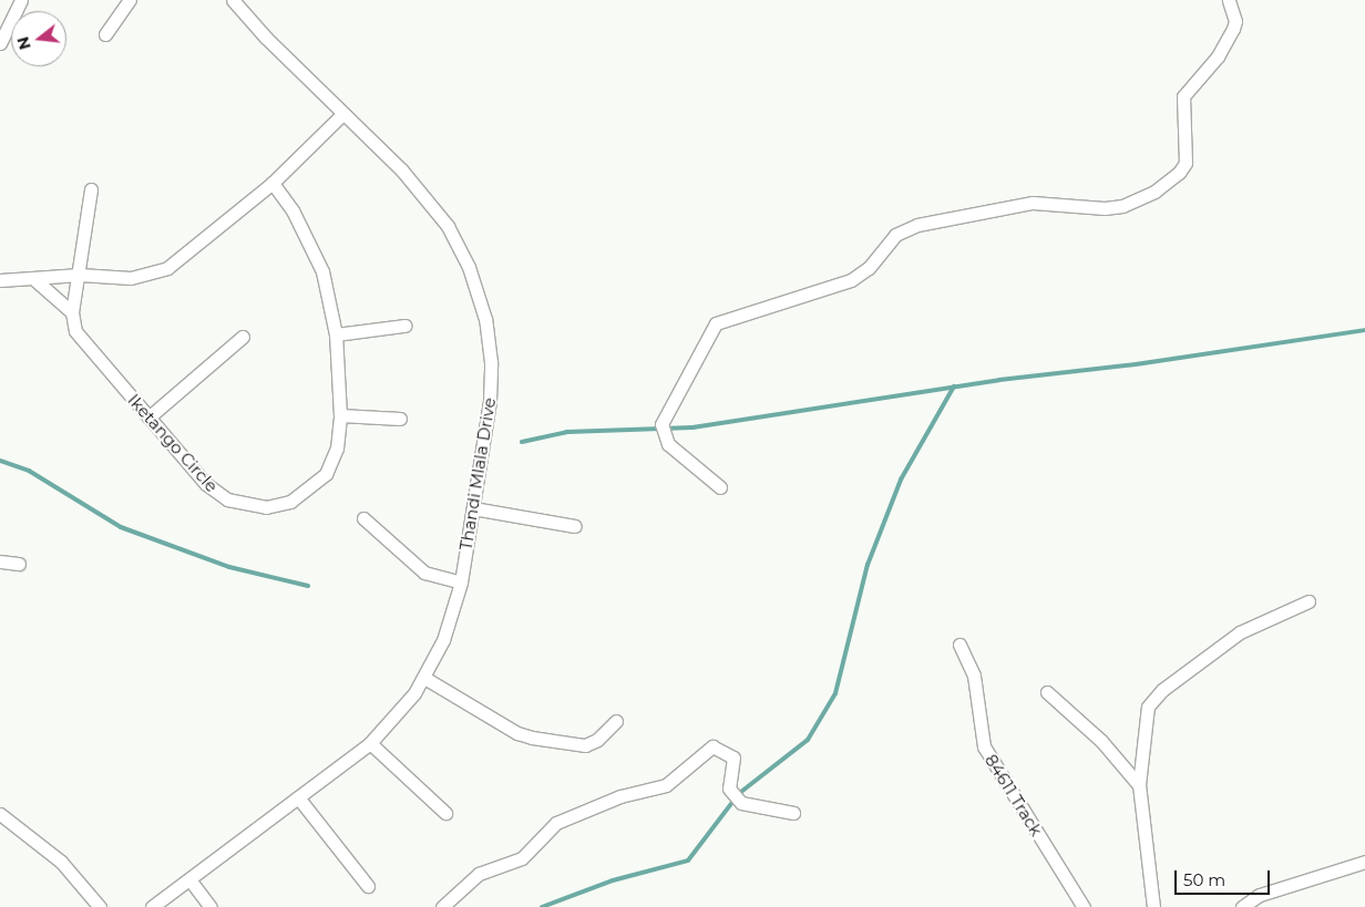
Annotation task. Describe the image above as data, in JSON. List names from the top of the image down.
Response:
{
  "streets": {
    "street": ["Iketango Circle", "Thandi Mlala Drive", "84611 Track"]
  },
  "scale_bar": "50 m",
  "north": "left"
}
